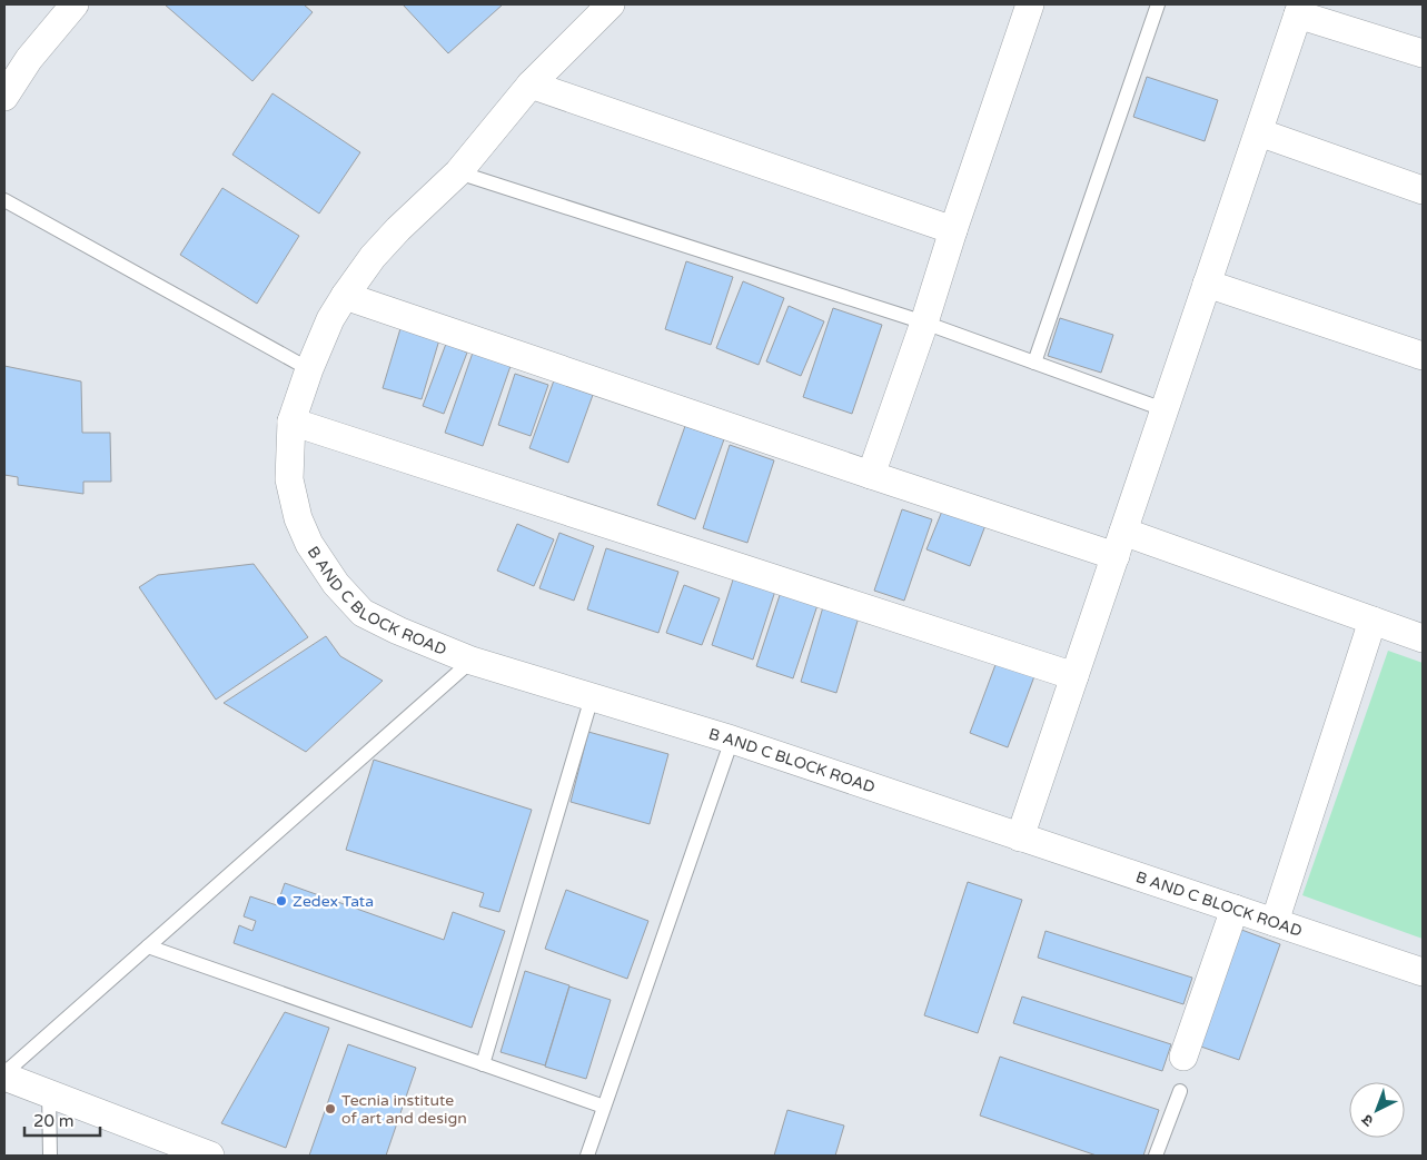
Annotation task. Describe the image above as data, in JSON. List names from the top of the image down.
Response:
{
  "streets": {
    "street": ["B AND C BLOCK ROAD"]
  },
  "places": ["Zedex Tata", "Tecnia institute of art and design"],
  "scale_bar": "20 m",
  "north": "bottom left"
}
